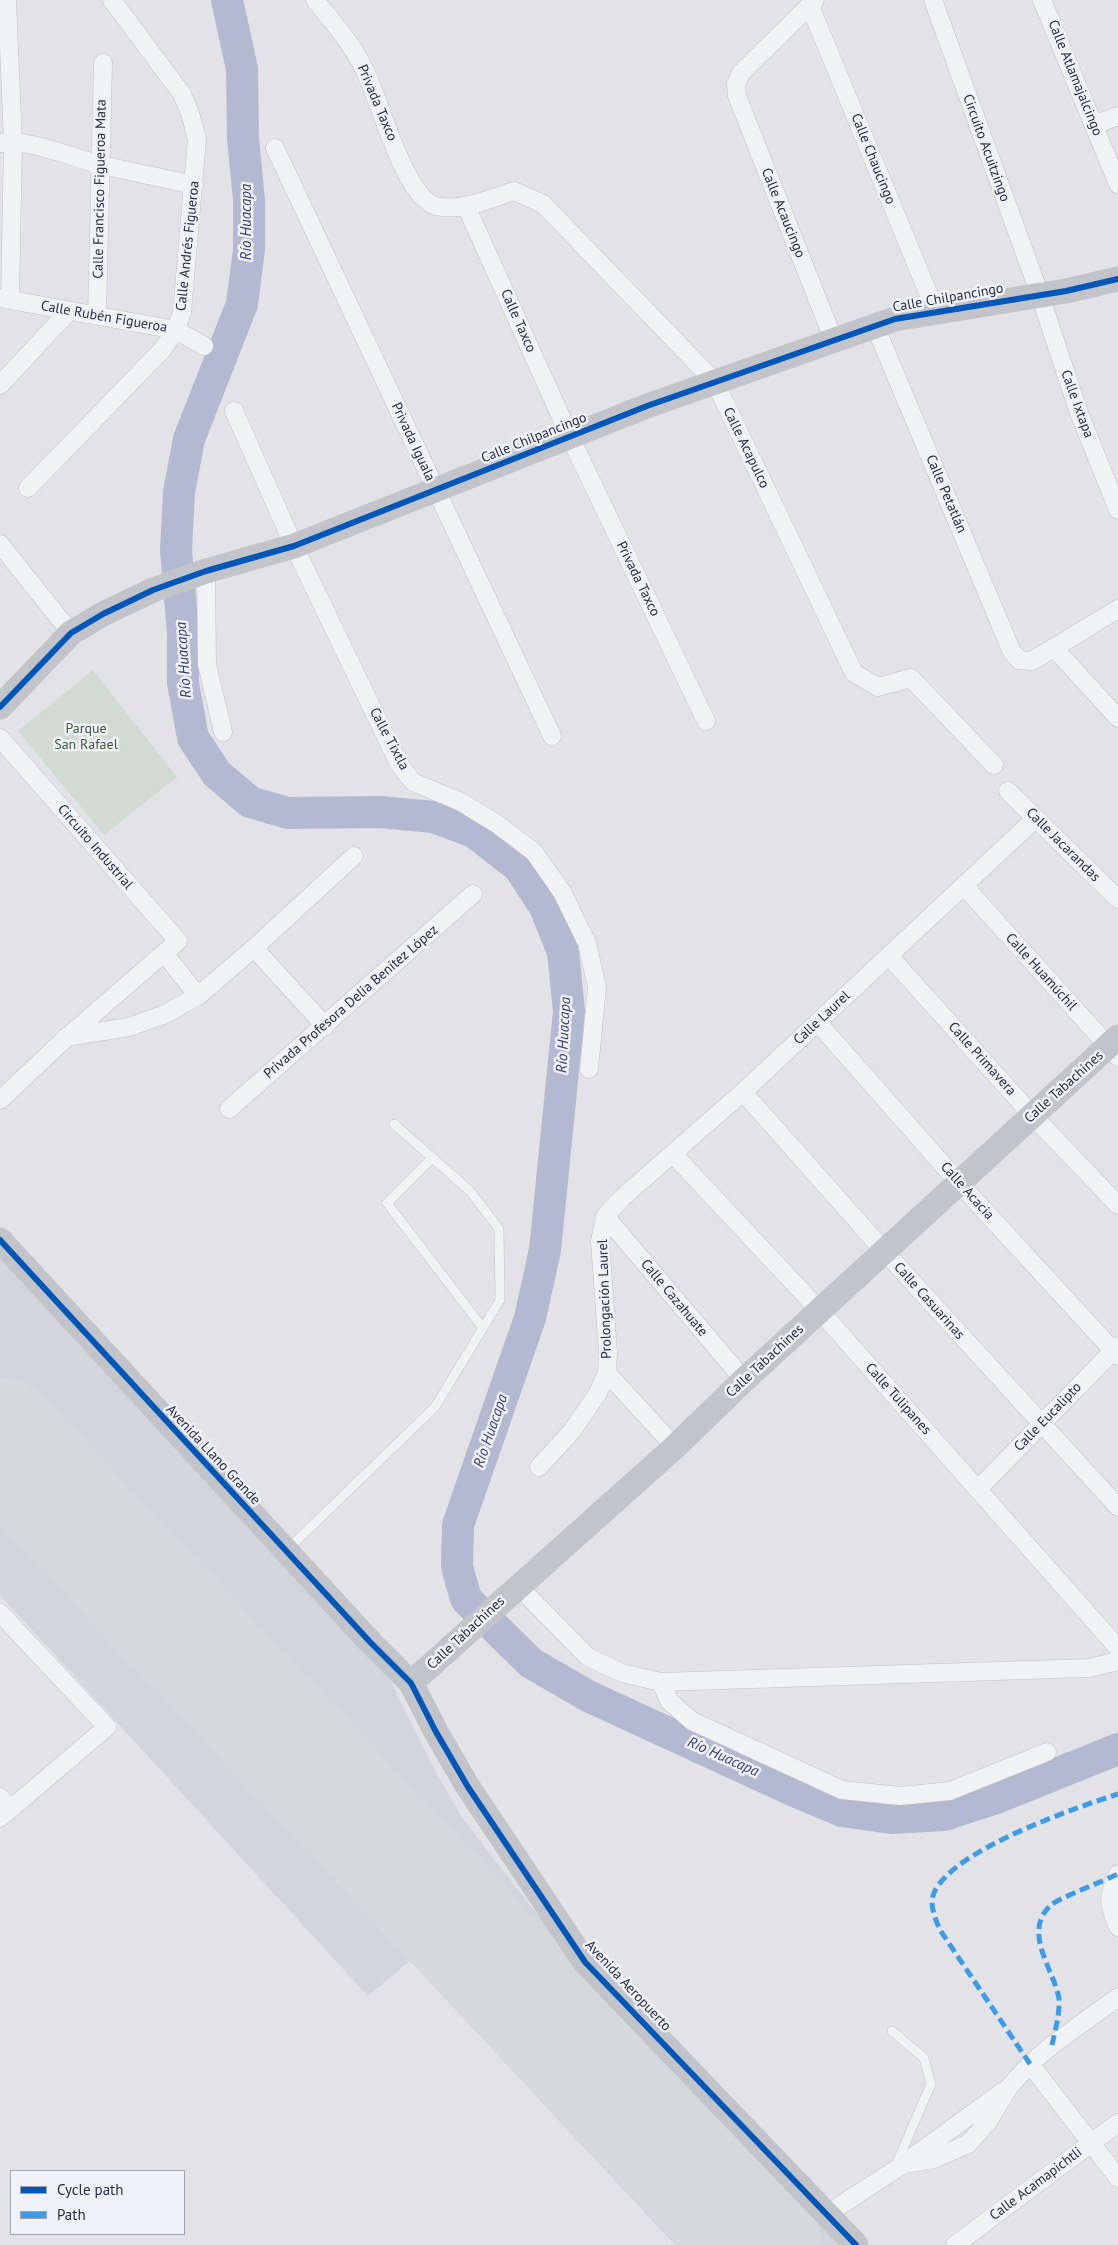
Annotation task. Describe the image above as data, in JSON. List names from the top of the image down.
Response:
{
  "streets": {
    "street": [
      "Calle Atlamajalcingo",
      "Privada Taxco",
      "Circuito Acuitzingo",
      "Calle Chaucingo",
      "Calle Francisco Figueroa Mata",
      "Calle Acaucingo",
      "Calle Andrés Figueroa",
      "Calle Chilpancingo",
      "Calle Rubén Figueroa",
      "Calle Taxco",
      "Calle Ixtapa",
      "Privada Iguala",
      "Calle Acapulco",
      "Calle Petatlán",
      "Calle Tixtla",
      "Calle Jacarandas",
      "Circuito Industrial",
      "Calle Huamúchil",
      "Privada Profesora Delia Benítez López",
      "Calle Laurel",
      "Calle Primavera",
      "Calle Tabachines",
      "Calle Acacia",
      "Calle Cazahuate",
      "Prolongación Laurel",
      "Calle Casuarinas",
      "Calle Tulipanes",
      "Calle Eucalipto",
      "Avenida Llano Grande",
      "Avenida Aeropuerto",
      "Calle Acamapichtli"
    ]
  },
  "crossings": [
    ["Privada Taxco", "Calle Chilpancingo"],
    ["Privada Taxco", "Calle Taxco"],
    ["Privada Taxco", "Calle Acapulco"],
    ["Circuito Acuitzingo", "Calle Chilpancingo"],
    ["Circuito Acuitzingo", "Calle Ixtapa"],
    ["Calle Chaucingo", "Calle Acaucingo"],
    ["Calle Chaucingo", "Calle Chilpancingo"],
    ["Calle Francisco Figueroa Mata", "Calle Rubén Figueroa"],
    ["Calle Acaucingo", "Calle Chilpancingo"],
    ["Calle Andrés Figueroa", "Calle Rubén Figueroa"],
    ["Calle Chilpancingo", "Calle Taxco"],
    ["Calle Chilpancingo", "Calle Ixtapa"],
    ["Calle Chilpancingo", "Privada Iguala"],
    ["Calle Chilpancingo", "Calle Acapulco"],
    ["Calle Chilpancingo", "Calle Petatlán"],
    ["Calle Chilpancingo", "Calle Tixtla"],
    ["Calle Taxco", "Calle Acapulco"],
    ["Calle Jacarandas", "Calle Laurel"],
    ["Calle Huamúchil", "Calle Laurel"],
    ["Calle Huamúchil", "Calle Tabachines"],
    ["Calle Laurel", "Calle Primavera"],
    ["Calle Laurel", "Calle Acacia"],
    ["Calle Laurel", "Calle Cazahuate"],
    ["Calle Laurel", "Prolongación Laurel"],
    ["Calle Laurel", "Calle Casuarinas"],
    ["Calle Laurel", "Calle Tulipanes"],
    ["Calle Primavera", "Calle Tabachines"],
    ["Calle Tabachines", "Calle Acacia"],
    ["Calle Tabachines", "Calle Cazahuate"],
    ["Calle Tabachines", "Prolongación Laurel"],
    ["Calle Tabachines", "Calle Casuarinas"],
    ["Calle Tabachines", "Calle Tulipanes"],
    ["Calle Tabachines", "Avenida Llano Grande"],
    ["Calle Tabachines", "Avenida Aeropuerto"],
    ["Calle Acacia", "Calle Eucalipto"],
    ["Calle Cazahuate", "Prolongación Laurel"],
    ["Calle Casuarinas", "Calle Eucalipto"],
    ["Calle Tulipanes", "Calle Eucalipto"],
    ["Avenida Llano Grande", "Avenida Aeropuerto"]
  ],
  "water": ["Río Huacapa"],
  "parks": ["Parque San Rafael"],
  "legend": ["Cycle path", "Path"]
}
